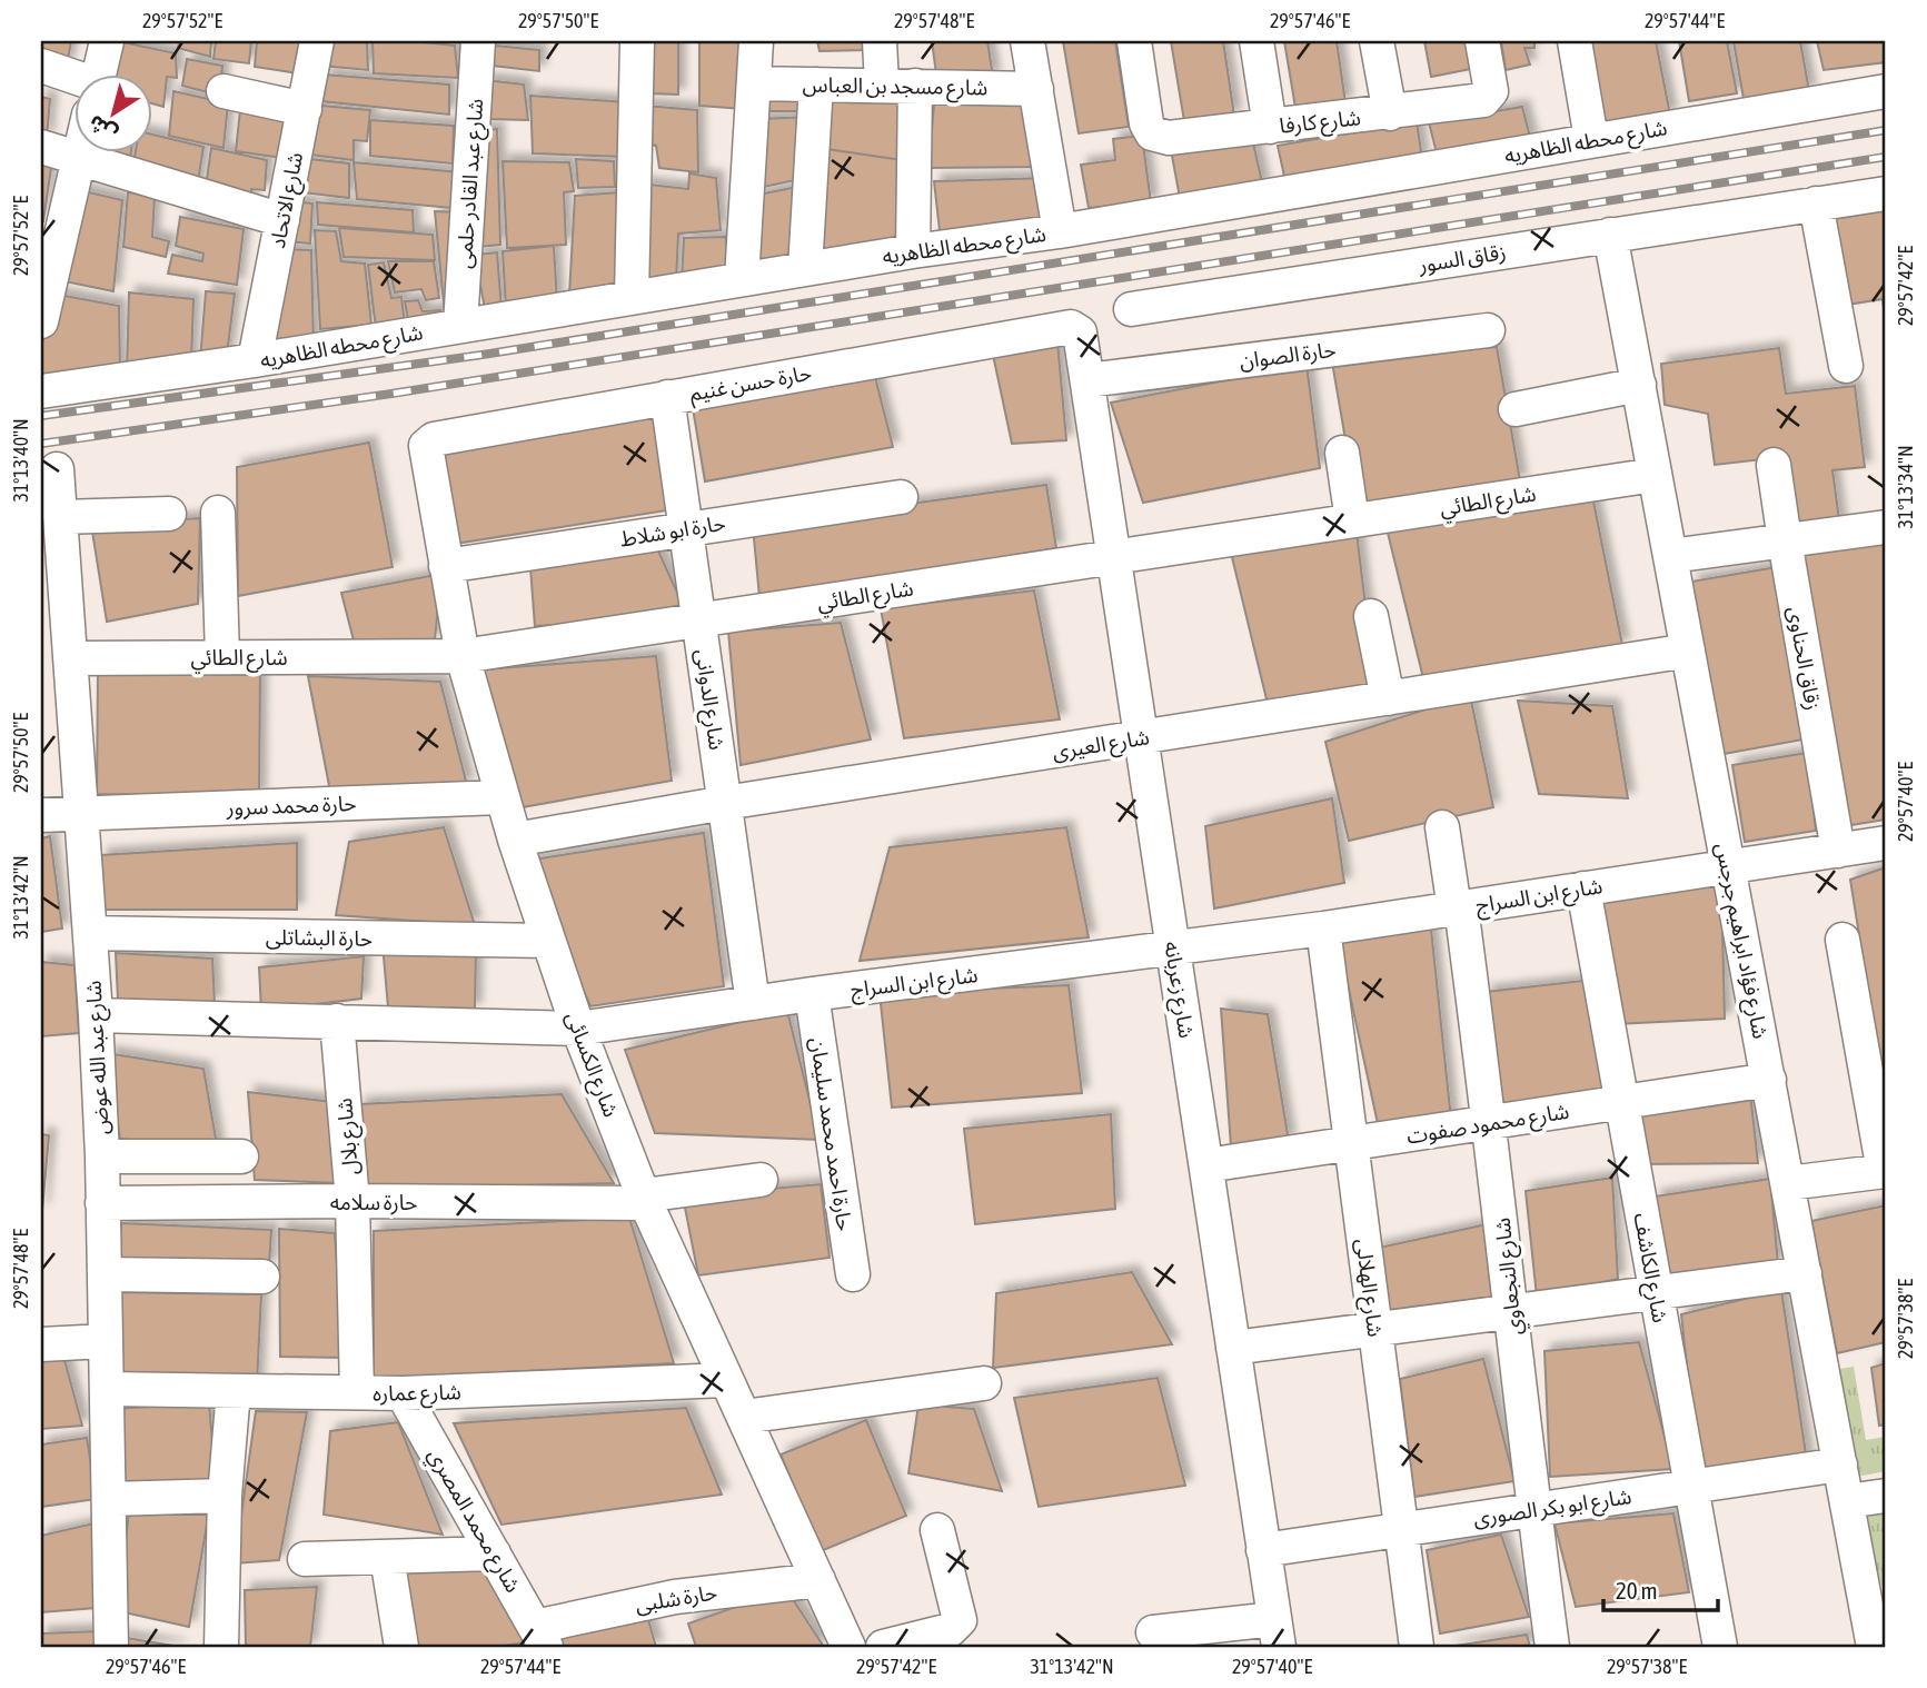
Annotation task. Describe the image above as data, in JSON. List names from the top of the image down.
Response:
{
  "streets": {
    "street": [
      "شارع مسجد بن العباس",
      "شارع كارفا",
      "شارع محطه الظاهريه",
      "شارع عبد القادر حلمى",
      "شارع الاتحاد",
      "زقاق السور",
      "حارة الصوان",
      "حارة حسن غنيم",
      "شارع الطائي",
      "حارة ابو شلاط",
      "زقاق الحناوى",
      "شارع الدوانى",
      "شارع العيرى",
      "حارة محمد سرور",
      "شارع ابن السراج",
      "حارة البشاتلى",
      "شارع فؤاد ابراهيم جرجس",
      "شارع زعربانه",
      "شارع عبد الله عوض",
      "شارع الكسائى",
      "شارع محمود صفوت",
      "حارة احمد محمد سليمان",
      "شارع بلال",
      "حارة سلامه",
      "شارع الكاشف",
      "شارع النجعاوي",
      "شارع الهلالى",
      "شارع عماره",
      "شارع ابو بكر الصورى",
      "شارع محمد المصري",
      "حارة شلبى"
    ]
  },
  "crossings": [
    ["شارع محطه الظاهريه", "شارع عبد القادر حلمى"],
    ["شارع محطه الظاهريه", "شارع الاتحاد"],
    ["زقاق السور", "شارع فؤاد ابراهيم جرجس"],
    ["حارة الصوان", "شارع زعربانه"],
    ["حارة حسن غنيم", "شارع الدوانى"],
    ["حارة حسن غنيم", "شارع زعربانه"],
    ["حارة حسن غنيم", "شارع الكسائى"],
    ["شارع الطائي", "شارع الدوانى"],
    ["شارع الطائي", "شارع فؤاد ابراهيم جرجس"],
    ["شارع الطائي", "شارع زعربانه"],
    ["شارع الطائي", "شارع عبد الله عوض"],
    ["شارع الطائي", "شارع الكسائى"],
    ["حارة ابو شلاط", "شارع الدوانى"],
    ["حارة ابو شلاط", "شارع الكسائى"],
    ["زقاق الحناوى", "شارع ابن السراج"],
    ["شارع الدوانى", "شارع العيرى"],
    ["شارع الدوانى", "شارع ابن السراج"],
    ["شارع العيرى", "شارع فؤاد ابراهيم جرجس"],
    ["شارع العيرى", "شارع زعربانه"],
    ["شارع العيرى", "شارع الكسائى"],
    ["حارة محمد سرور", "شارع عبد الله عوض"],
    ["حارة محمد سرور", "شارع الكسائى"],
    ["شارع ابن السراج", "شارع فؤاد ابراهيم جرجس"],
    ["شارع ابن السراج", "شارع زعربانه"],
    ["شارع ابن السراج", "شارع عبد الله عوض"],
    ["شارع ابن السراج", "شارع الكسائى"],
    ["شارع ابن السراج", "حارة احمد محمد سليمان"],
    ["شارع ابن السراج", "شارع بلال"],
    ["شارع ابن السراج", "شارع الكاشف"],
    ["شارع ابن السراج", "شارع النجعاوي"],
    ["شارع ابن السراج", "شارع الهلالى"],
    ["حارة البشاتلى", "شارع عبد الله عوض"],
    ["حارة البشاتلى", "شارع الكسائى"],
    ["شارع فؤاد ابراهيم جرجس", "شارع محمود صفوت"],
    ["شارع فؤاد ابراهيم جرجس", "شارع ابو بكر الصورى"],
    ["شارع زعربانه", "شارع محمود صفوت"],
    ["شارع زعربانه", "شارع ابو بكر الصورى"],
    ["شارع عبد الله عوض", "حارة سلامه"],
    ["شارع عبد الله عوض", "شارع عماره"],
    ["شارع الكسائى", "حارة سلامه"],
    ["شارع الكسائى", "شارع عماره"],
    ["شارع الكسائى", "حارة شلبى"],
    ["شارع محمود صفوت", "شارع الكاشف"],
    ["شارع محمود صفوت", "شارع النجعاوي"],
    ["شارع محمود صفوت", "شارع الهلالى"],
    ["شارع بلال", "حارة سلامه"],
    ["شارع بلال", "شارع عماره"],
    ["شارع الكاشف", "شارع ابو بكر الصورى"],
    ["شارع النجعاوي", "شارع ابو بكر الصورى"],
    ["شارع الهلالى", "شارع ابو بكر الصورى"],
    ["شارع عماره", "شارع محمد المصري"],
    ["شارع محمد المصري", "حارة شلبى"]
  ],
  "scale_bar": "20 m",
  "north": "bottom left",
  "coordinates": [
    "29°57'52\"E",
    "29°57'50\"E",
    "29°57'48\"E",
    "29°57'46\"E",
    "29°57'44\"E",
    "29°57'42\"E",
    "31°13'40\"N",
    "31°13'34\"N",
    "29°57'40\"E",
    "31°13'42\"N",
    "29°57'38\"E"
  ]
}
